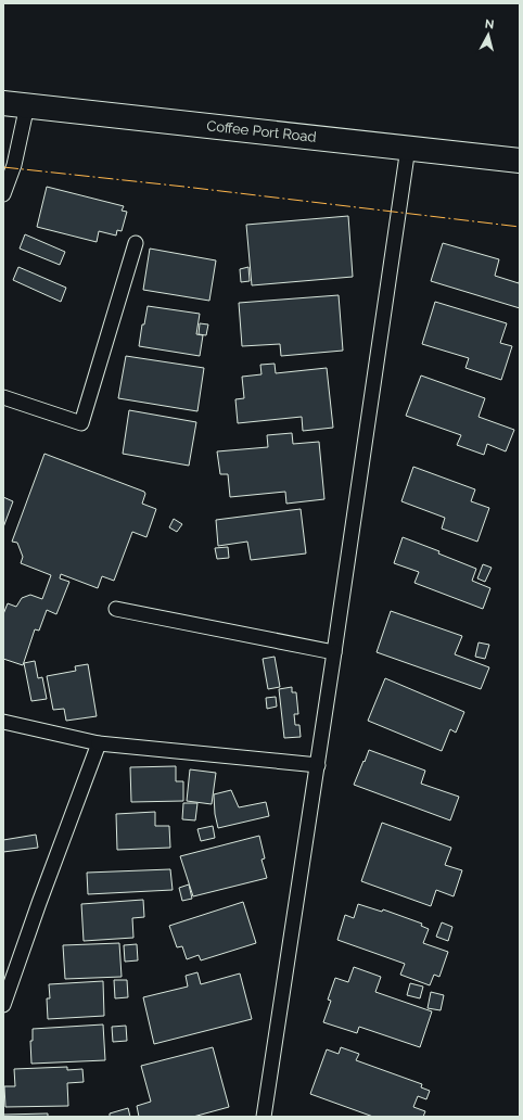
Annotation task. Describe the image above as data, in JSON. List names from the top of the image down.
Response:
{
  "streets": {
    "street": ["Coffee Port Road"]
  },
  "north": "top"
}
